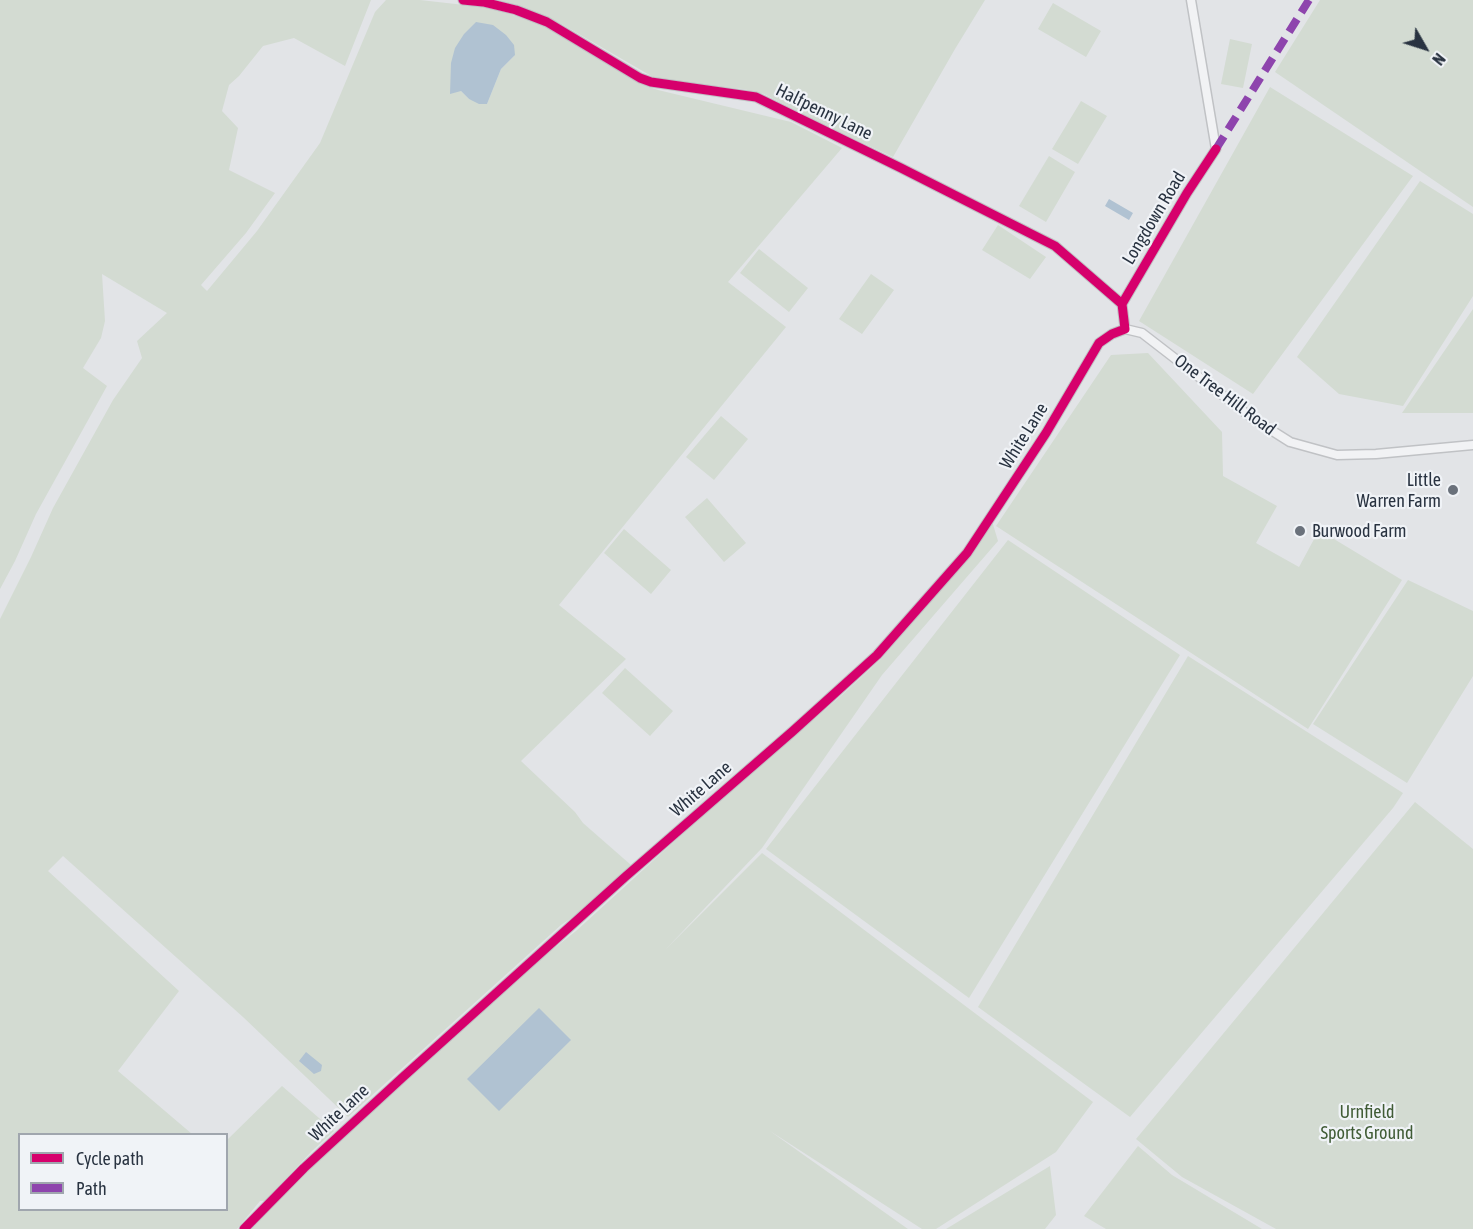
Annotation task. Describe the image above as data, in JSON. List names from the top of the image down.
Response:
{
  "streets": {
    "street": [
      "Halfpenny Lane",
      "Longdown Road",
      "One Tree Hill Road",
      "White Lane"
    ]
  },
  "crossings": [
    ["Halfpenny Lane", "Longdown Road"],
    ["One Tree Hill Road", "White Lane"]
  ],
  "parks": ["Urnfield Sports Ground"],
  "places": ["Little Warren Farm", "Burwood Farm"],
  "legend": ["Cycle path", "Path"],
  "north": "bottom right"
}
